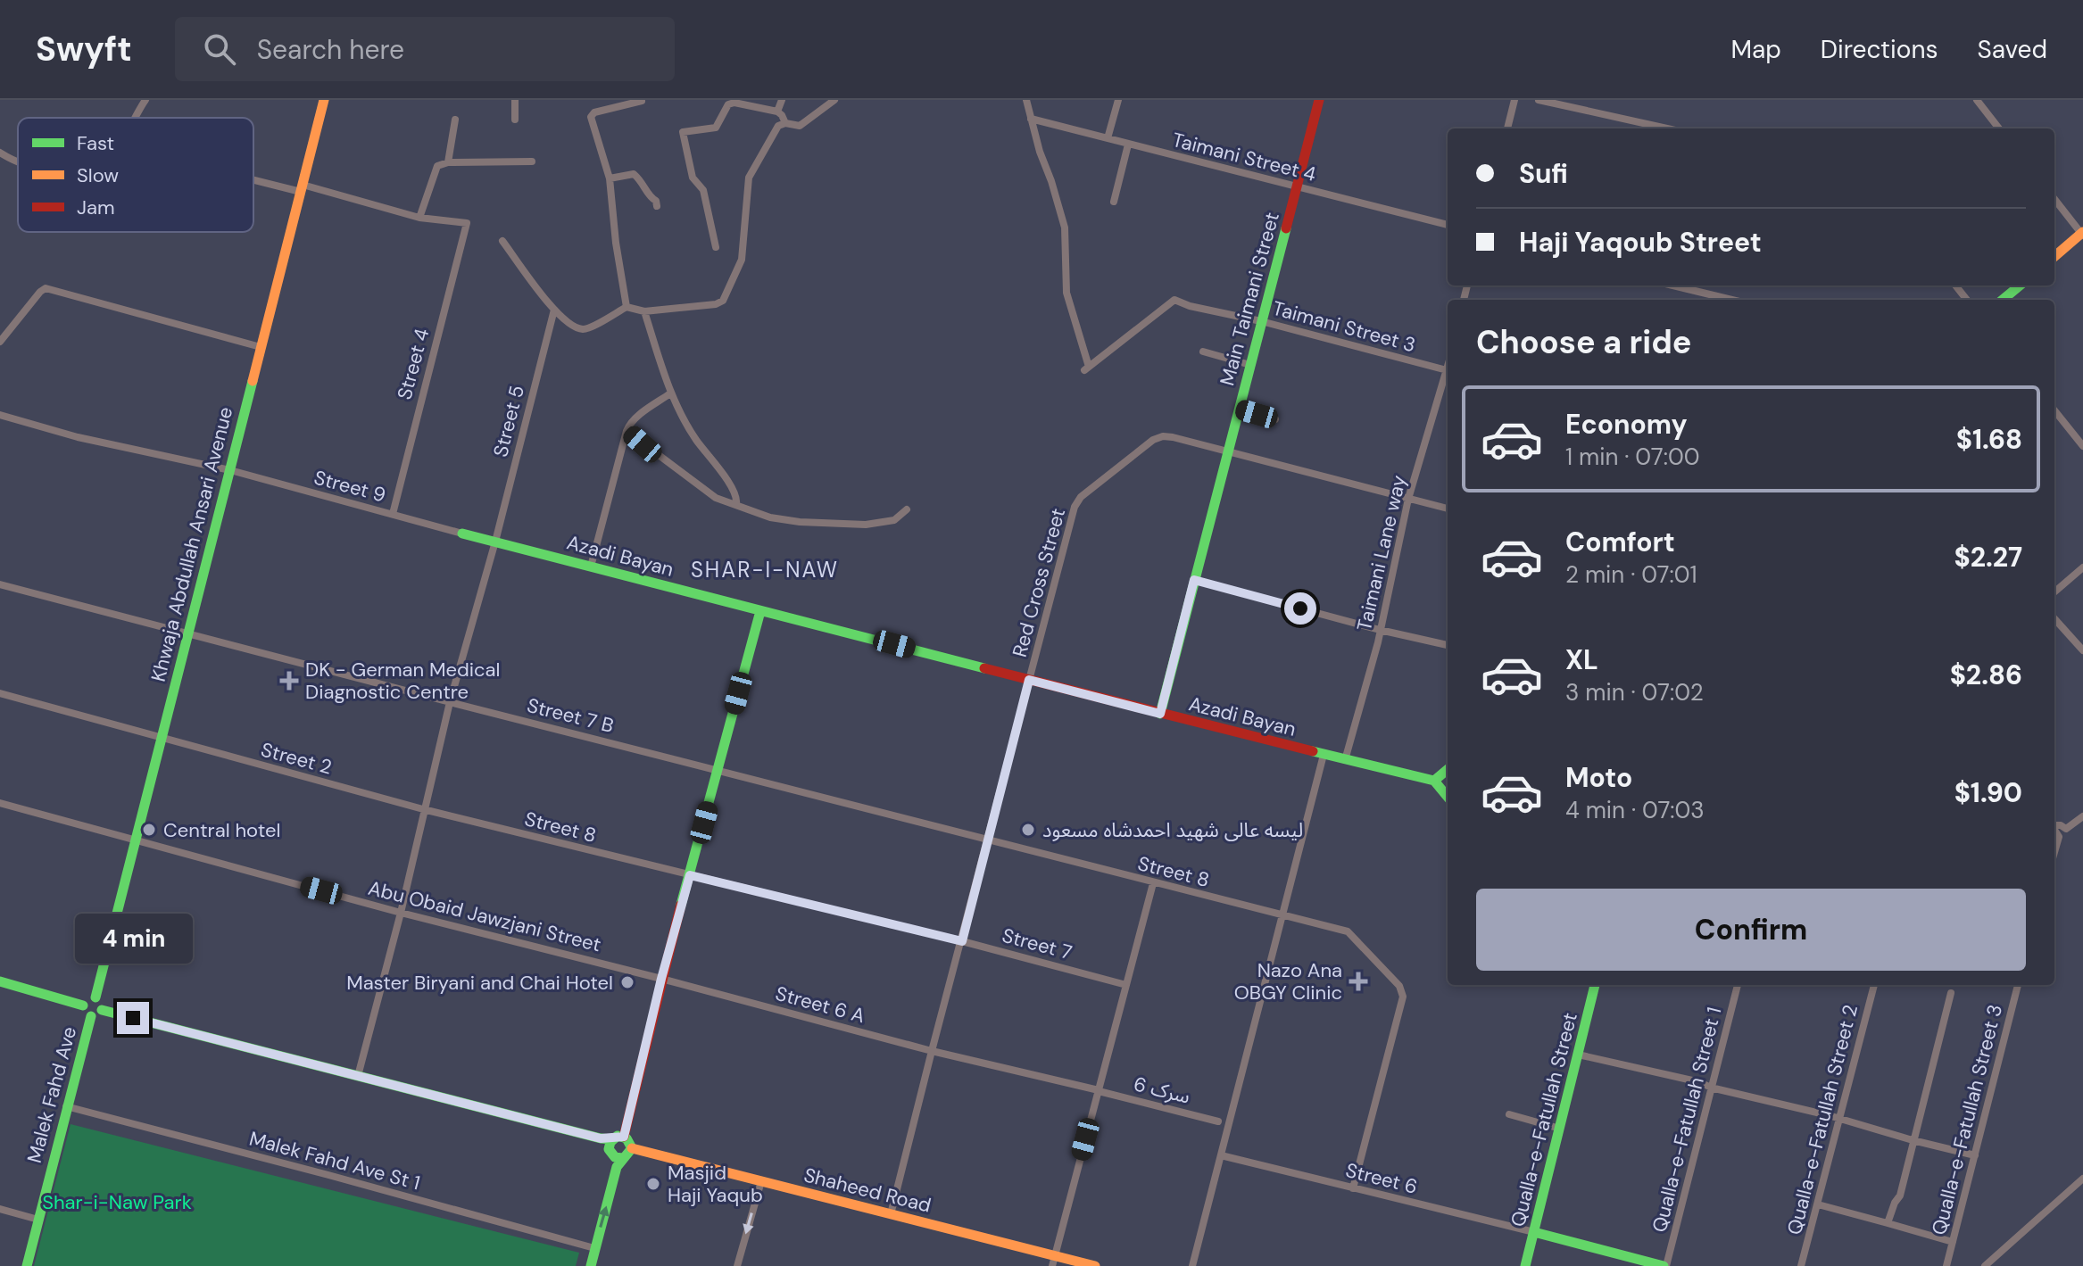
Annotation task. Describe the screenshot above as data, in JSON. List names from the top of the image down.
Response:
{
  "streets": {
    "main road": [
      "Main Taimani Street",
      "Khwaja Abdullah Ansari Avenue",
      "Azadi Bayan",
      "Malek Fahd Ave",
      "Qualla-e-Fatullah Street",
      "Shaheed Road"
    ],
    "street": [
      "Taimani Street 4",
      "Taimani Street 3",
      "Street 4",
      "Street 5",
      "Street 9",
      "Taimani Lane way",
      "Red Cross Street",
      "Street 7 B",
      "Street 2",
      "Street 8",
      "Abu Obaid Jawzjani Street",
      "Street 7",
      "Street 6 A",
      "سرک 6",
      "Qualla-e-Fatullah Street 1",
      "Qualla-e-Fatullah Street 2",
      "Qualla-e-Fatullah Street 3",
      "Malek Fahd Ave St 1",
      "Street 6"
    ]
  },
  "crossings": [
    ["Taimani Street 4", "Main Taimani Street"],
    ["Taimani Street 4", "Taimani Street 3"],
    ["Main Taimani Street", "Taimani Street 3"],
    ["Main Taimani Street", "Azadi Bayan"],
    ["Main Taimani Street", "Red Cross Street"],
    ["Street 4", "Street 9"],
    ["Street 5", "Azadi Bayan"],
    ["Street 5", "Street 7 B"],
    ["Street 5", "Street 2"],
    ["Street 5", "Street 8"],
    ["Street 5", "Abu Obaid Jawzjani Street"],
    ["Street 9", "Khwaja Abdullah Ansari Avenue"],
    ["Street 9", "Azadi Bayan"],
    ["Khwaja Abdullah Ansari Avenue", "Street 7 B"],
    ["Khwaja Abdullah Ansari Avenue", "Street 2"],
    ["Khwaja Abdullah Ansari Avenue", "Abu Obaid Jawzjani Street"],
    ["Khwaja Abdullah Ansari Avenue", "Malek Fahd Ave"],
    ["Taimani Lane way", "Azadi Bayan"],
    ["Taimani Lane way", "Red Cross Street"],
    ["Azadi Bayan", "Red Cross Street"],
    ["Red Cross Street", "Street 8"],
    ["Red Cross Street", "Street 7"],
    ["Red Cross Street", "Street 6 A"],
    ["Red Cross Street", "Shaheed Road"],
    ["Street 7 B", "Street 8"],
    ["Street 2", "Street 8"],
    ["Street 8", "Street 7"],
    ["Street 8", "Street 6"],
    ["Abu Obaid Jawzjani Street", "Street 6 A"],
    ["Street 6 A", "سرک 6"],
    ["Malek Fahd Ave", "Malek Fahd Ave St 1"],
    ["Qualla-e-Fatullah Street", "Street 6"]
  ],
  "districts": ["SHAR-I-NAW"],
  "parks": ["Shar-i-Naw Park"],
  "places": {
    "health": ["DK - German Medical Diagnostic Centre", "Nazo Ana OBGY Clinic"],
    "other": [
      "Central hotel",
      "لیسه عالی شهید احمدشاه مسعود",
      "Master Biryani and Chai Hotel",
      "Masjid Haji Yaqub"
    ]
  },
  "legend": ["Fast", "Slow", "Jam"],
  "page": {
    "header": "Swyft",
    "search": "Search here",
    "nav": ["Map", "Directions", "Saved"],
    "banner": ["Sufi", "Haji Yaqoub Street"],
    "heading": "Choose a ride",
    "list": [
      {
        "name": "Economy",
        "note": "1 min · 07:00",
        "value": "$1.68"
      },
      {
        "name": "Comfort",
        "note": "2 min · 07:01",
        "value": "$2.27"
      },
      {
        "name": "XL",
        "note": "3 min · 07:02",
        "value": "$2.86"
      },
      {
        "name": "Moto",
        "note": "4 min · 07:03",
        "value": "$1.90"
      }
    ],
    "buttons": "Confirm",
    "bubble": "4 min"
  }
}
